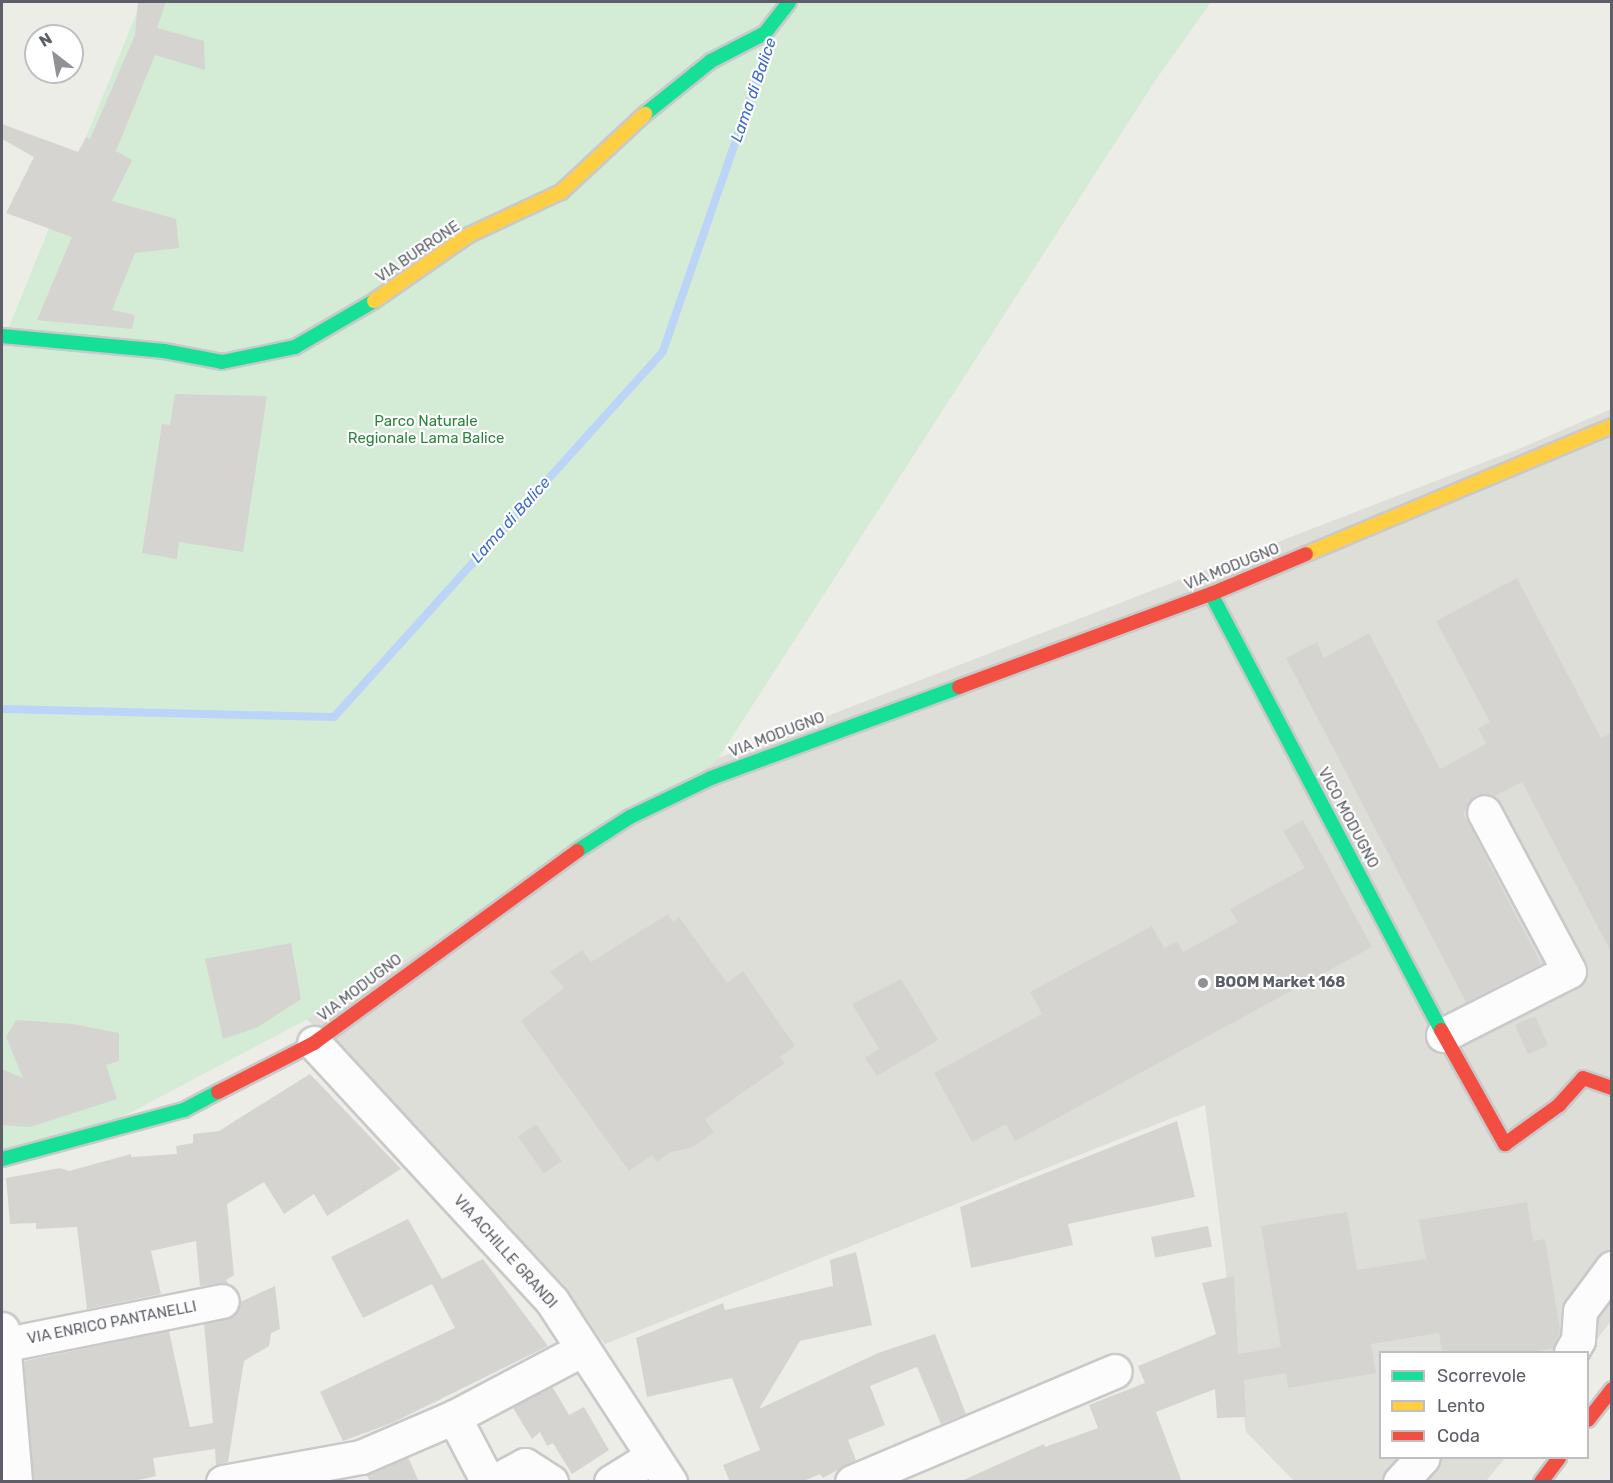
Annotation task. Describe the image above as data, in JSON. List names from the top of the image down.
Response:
{
  "streets": {
    "street": [
      "VIA BURRONE",
      "VIA MODUGNO",
      "VICO MODUGNO",
      "VIA ACHILLE GRANDI",
      "VIA ENRICO PANTANELLI"
    ]
  },
  "crossings": [
    ["VIA MODUGNO", "VICO MODUGNO"],
    ["VIA MODUGNO", "VIA ACHILLE GRANDI"]
  ],
  "water": ["Lama di Balice"],
  "parks": ["Parco Naturale Regionale Lama Balice"],
  "places": ["BOOM Market 168"],
  "legend": ["Scorrevole", "Lento", "Coda"],
  "north": "top left"
}
